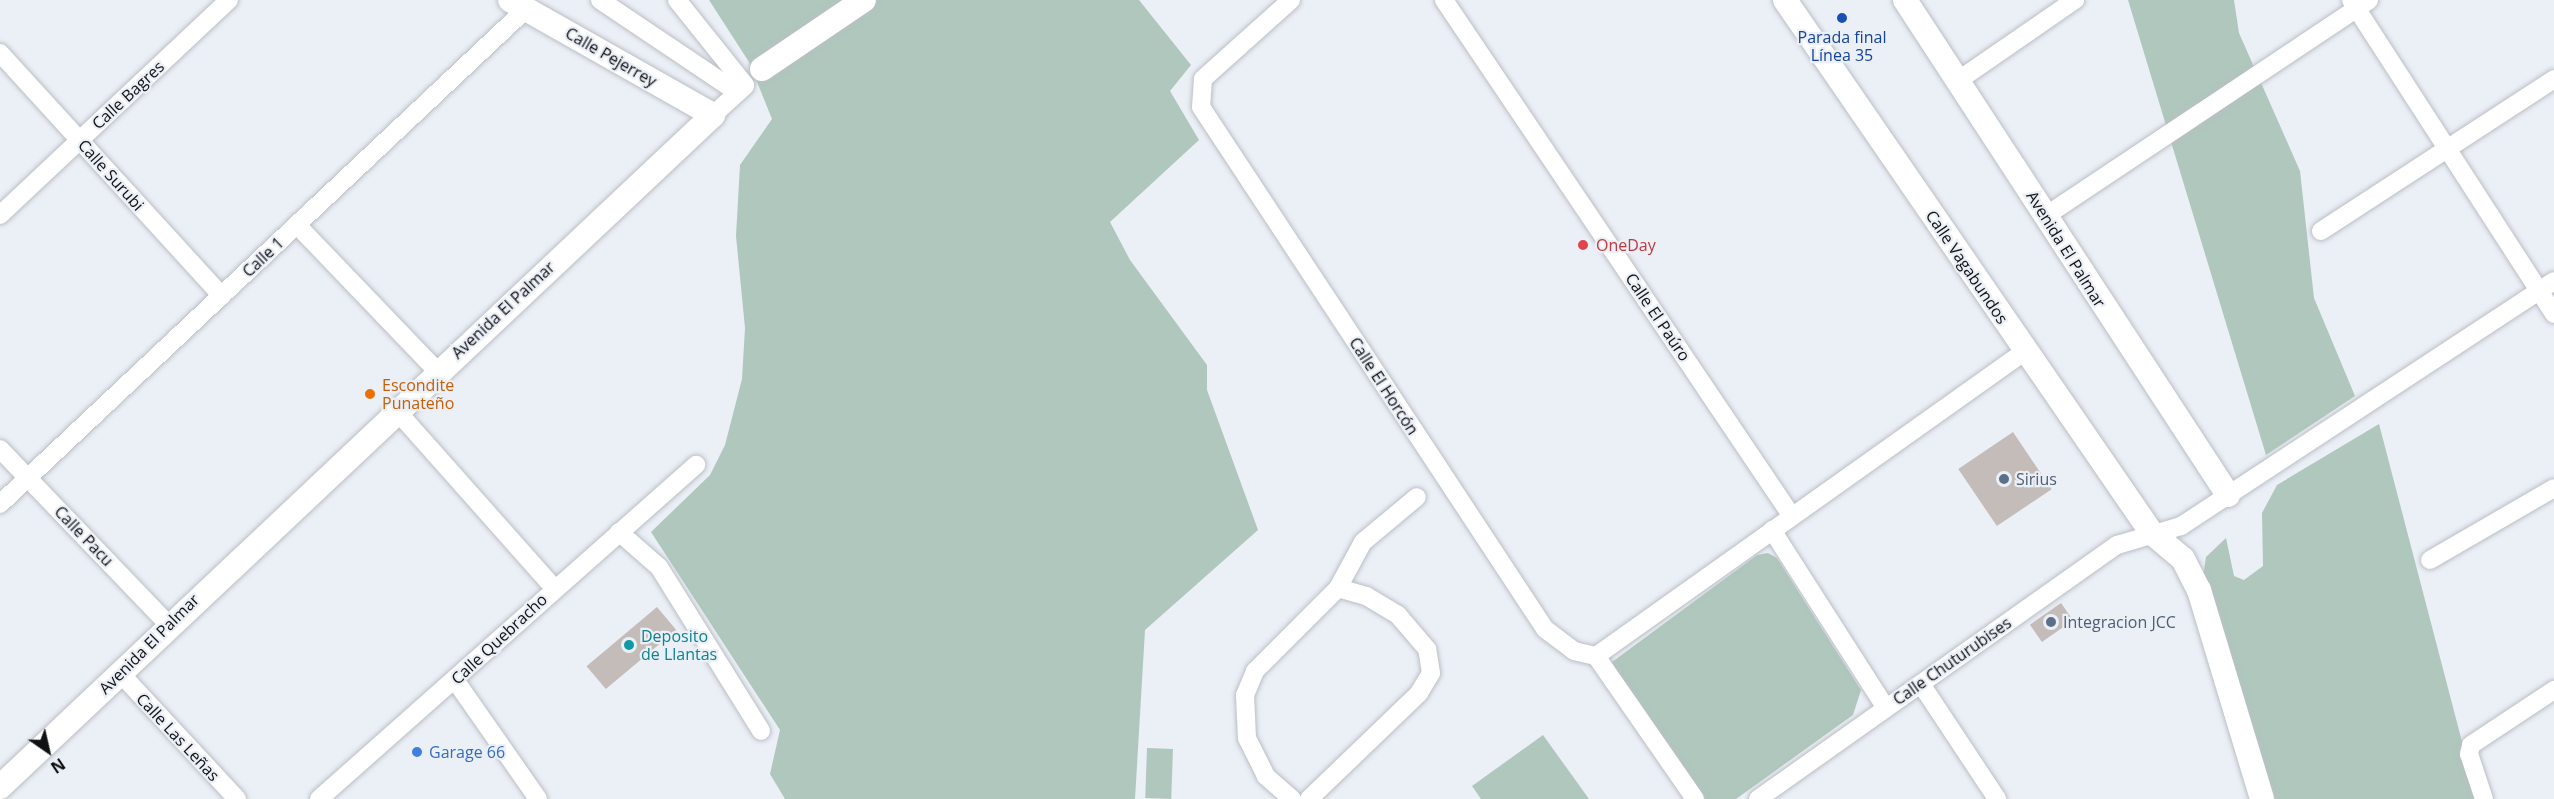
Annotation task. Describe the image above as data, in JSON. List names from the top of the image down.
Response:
{
  "streets": {
    "street": [
      "Calle Pejerrey",
      "Calle Bagres",
      "Calle Surubi",
      "Avenida El Palmar",
      "Calle 1",
      "Calle Vagabundos",
      "Calle El Paúro",
      "Calle El Horcón",
      "Calle Pacu",
      "Calle Quebracho",
      "Calle Chuturubises",
      "Calle Las Leñas"
    ]
  },
  "crossings": [
    ["Calle Pejerrey", "Avenida El Palmar"],
    ["Calle Pejerrey", "Calle 1"],
    ["Calle Bagres", "Calle Surubi"],
    ["Calle Surubi", "Calle 1"],
    ["Avenida El Palmar", "Calle Pacu"],
    ["Avenida El Palmar", "Calle Quebracho"],
    ["Avenida El Palmar", "Calle Chuturubises"],
    ["Avenida El Palmar", "Calle Las Leñas"],
    ["Calle 1", "Calle Pacu"],
    ["Calle Vagabundos", "Calle Chuturubises"]
  ],
  "places": [
    "Parada final Línea 35",
    "OneDay",
    "Escondite Punateño",
    "Sirius",
    "Integracion JCC",
    "Deposito de Llantas",
    "Garage 66"
  ],
  "north": "bottom right"
}
